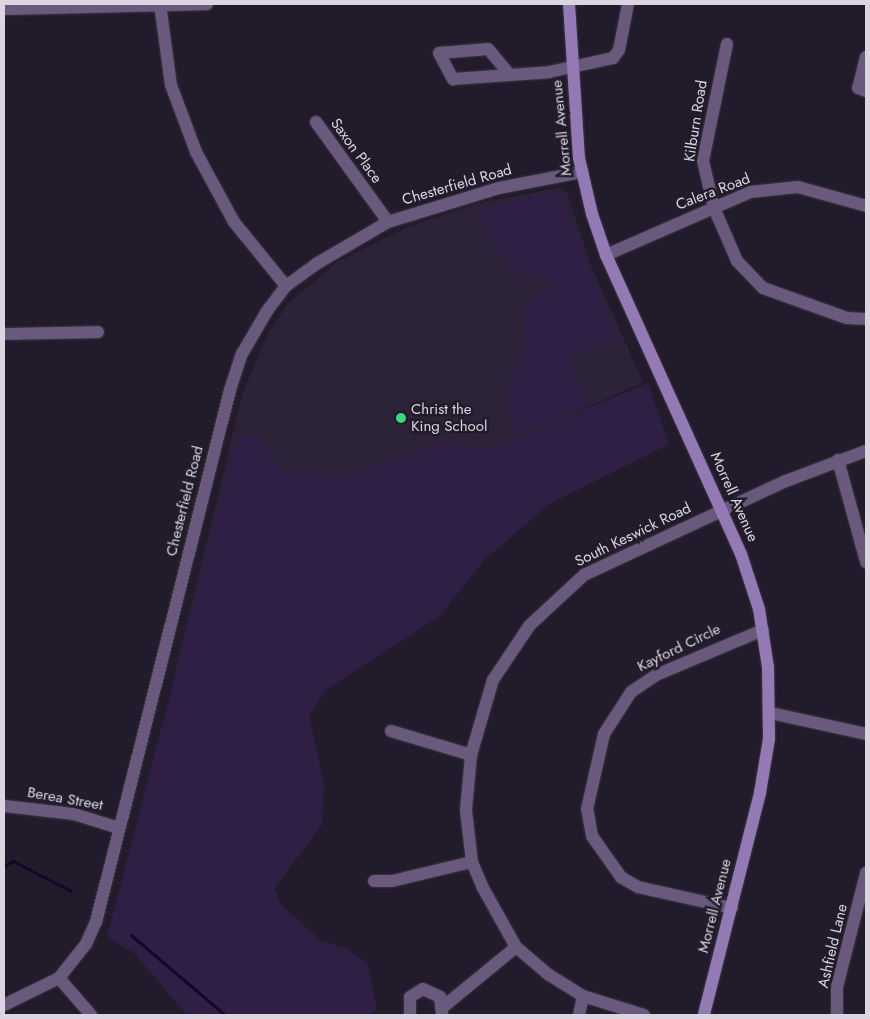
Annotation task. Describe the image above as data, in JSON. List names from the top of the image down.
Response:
{
  "streets": {
    "street": [
      "Kilburn Road",
      "Morrell Avenue",
      "Saxon Place",
      "Chesterfield Road",
      "Calera Road",
      "South Keswick Road",
      "Kayford Circle",
      "Berea Street",
      "Ashfield Lane"
    ]
  },
  "crossings": [
    ["Kilburn Road", "Calera Road"],
    ["Morrell Avenue", "Chesterfield Road"],
    ["Morrell Avenue", "Calera Road"],
    ["Morrell Avenue", "South Keswick Road"],
    ["Morrell Avenue", "Kayford Circle"],
    ["Saxon Place", "Chesterfield Road"],
    ["Chesterfield Road", "Berea Street"]
  ],
  "places": ["Christ the King School"]
}
